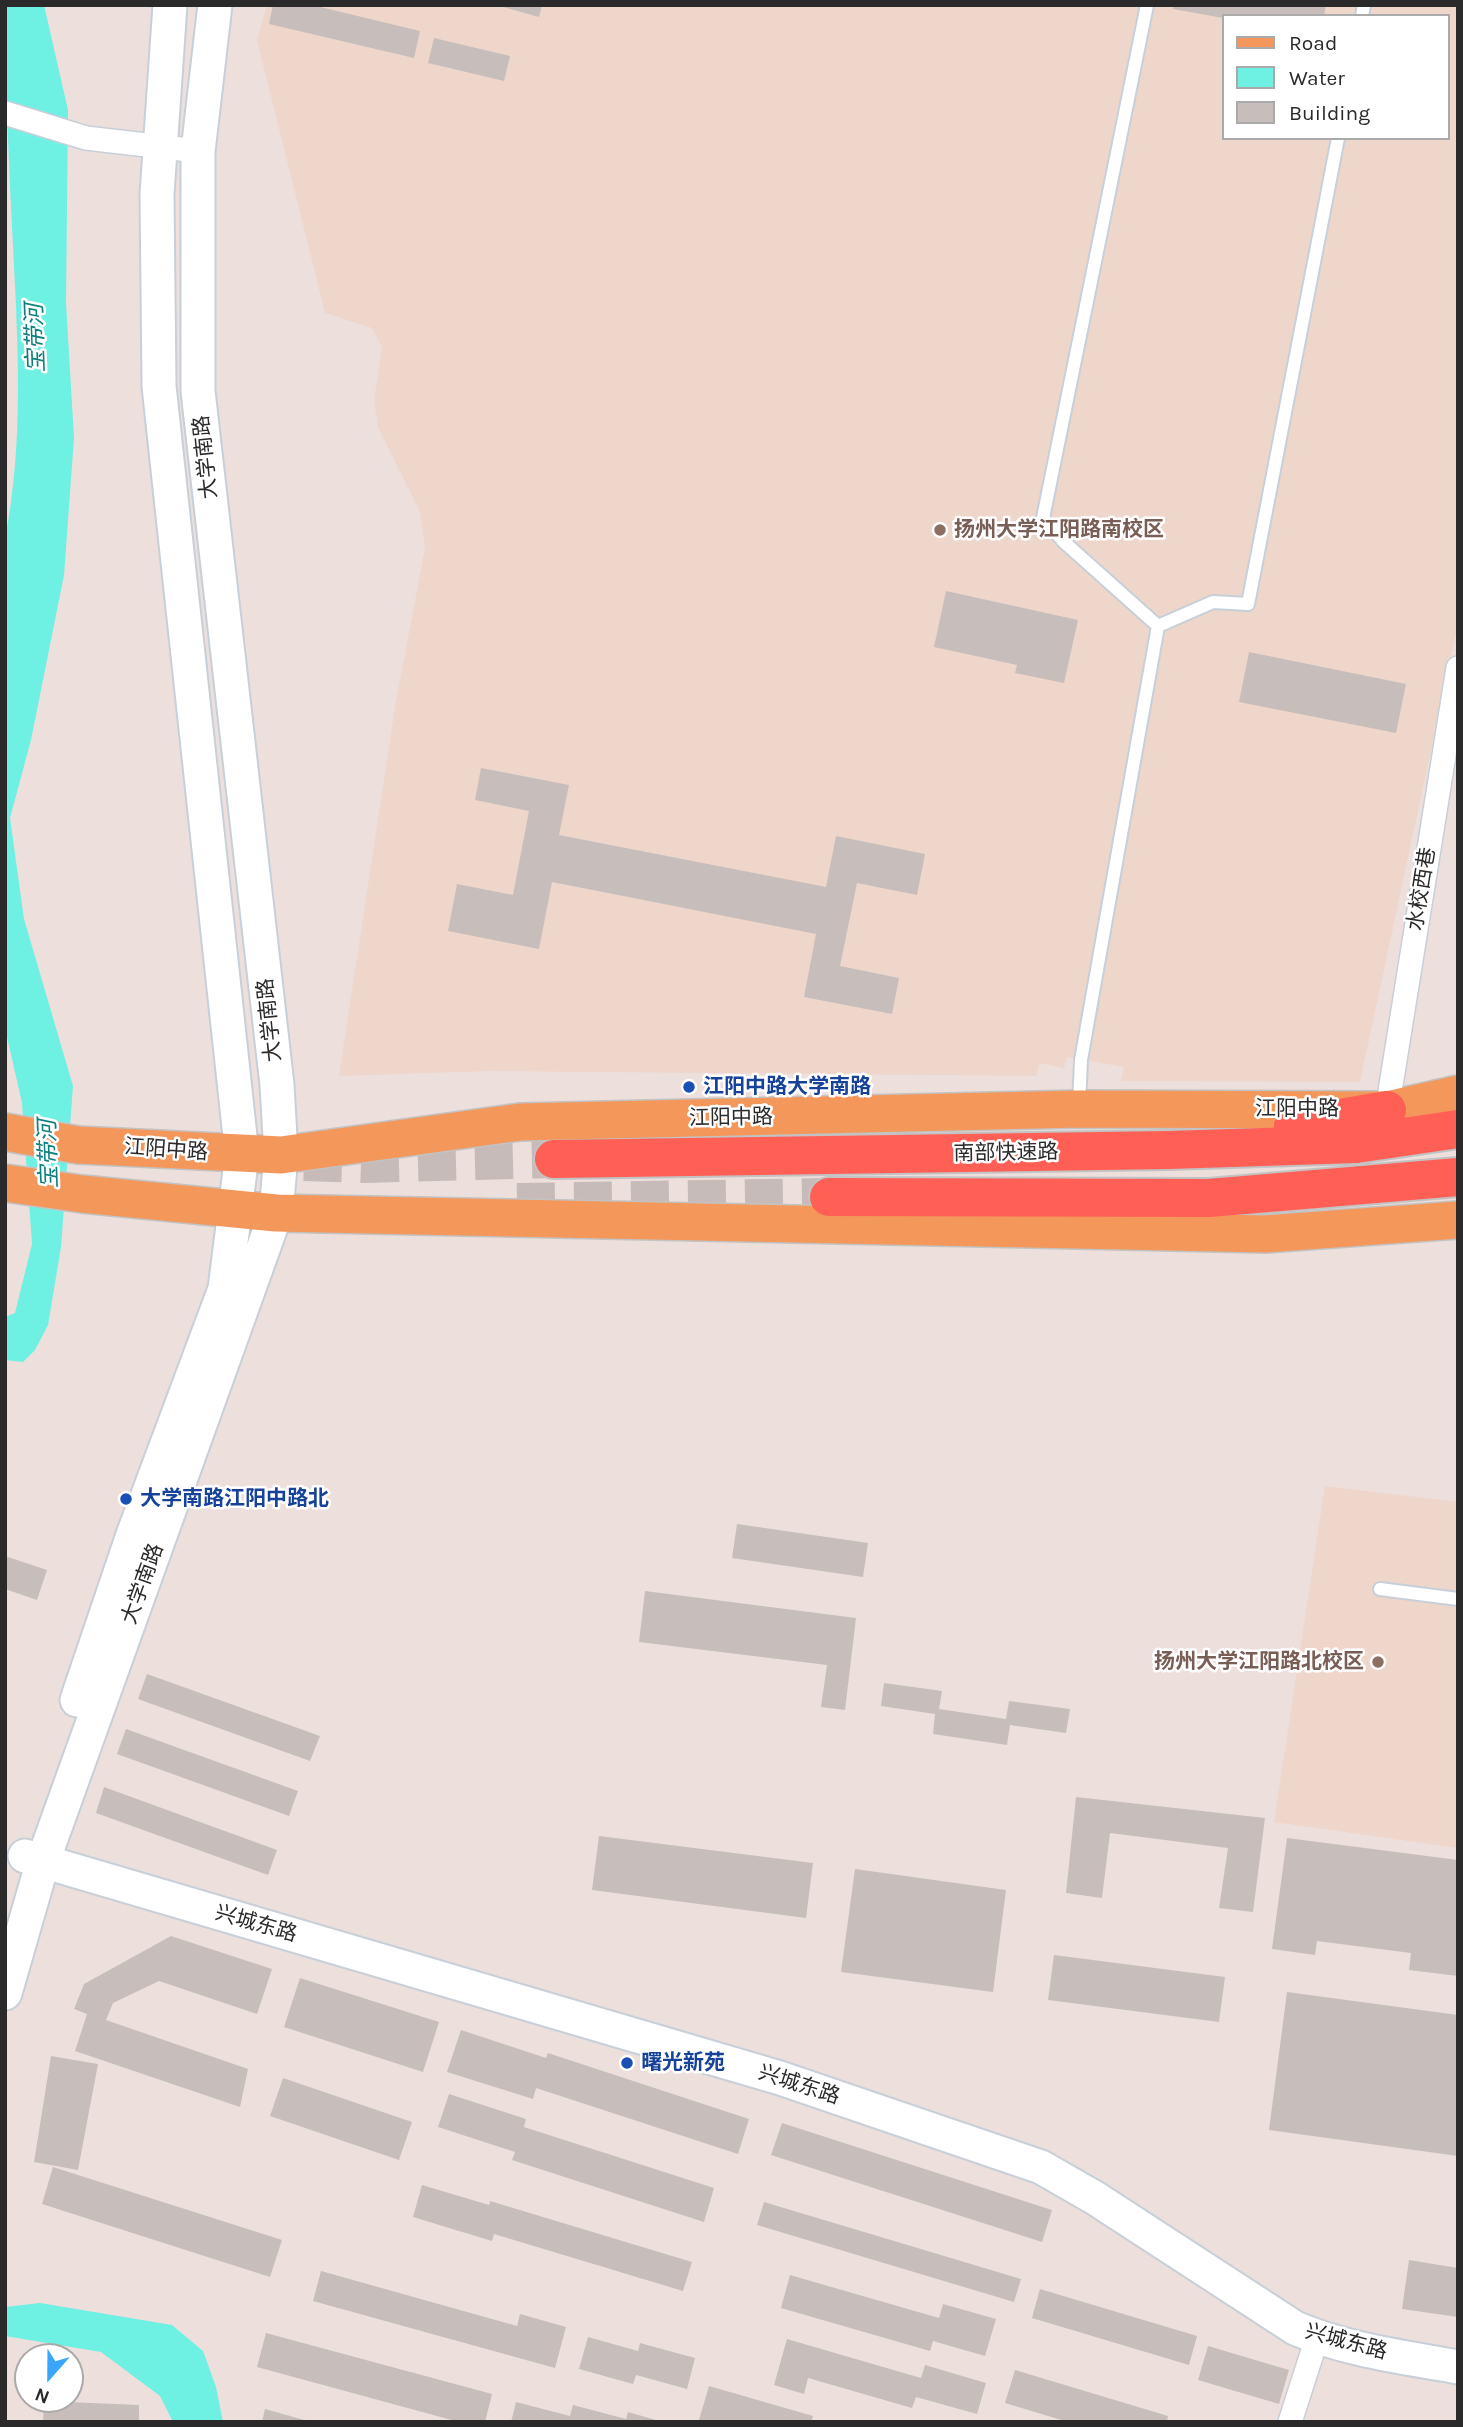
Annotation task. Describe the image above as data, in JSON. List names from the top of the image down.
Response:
{
  "streets": {
    "highway": ["南部快速路"],
    "main road": ["江阳中路"],
    "street": ["大学南路", "水校西巷", "兴城东路"]
  },
  "crossings": [
    ["大学南路", "江阳中路"],
    ["大学南路", "兴城东路"],
    ["水校西巷", "江阳中路"]
  ],
  "water": ["宝带河"],
  "places": [
    "扬州大学江阳路南校区",
    "江阳中路大学南路",
    "大学南路江阳中路北",
    "扬州大学江阳路北校区",
    "曙光新苑"
  ],
  "legend": ["Road", "Water", "Building"],
  "north": "bottom"
}
